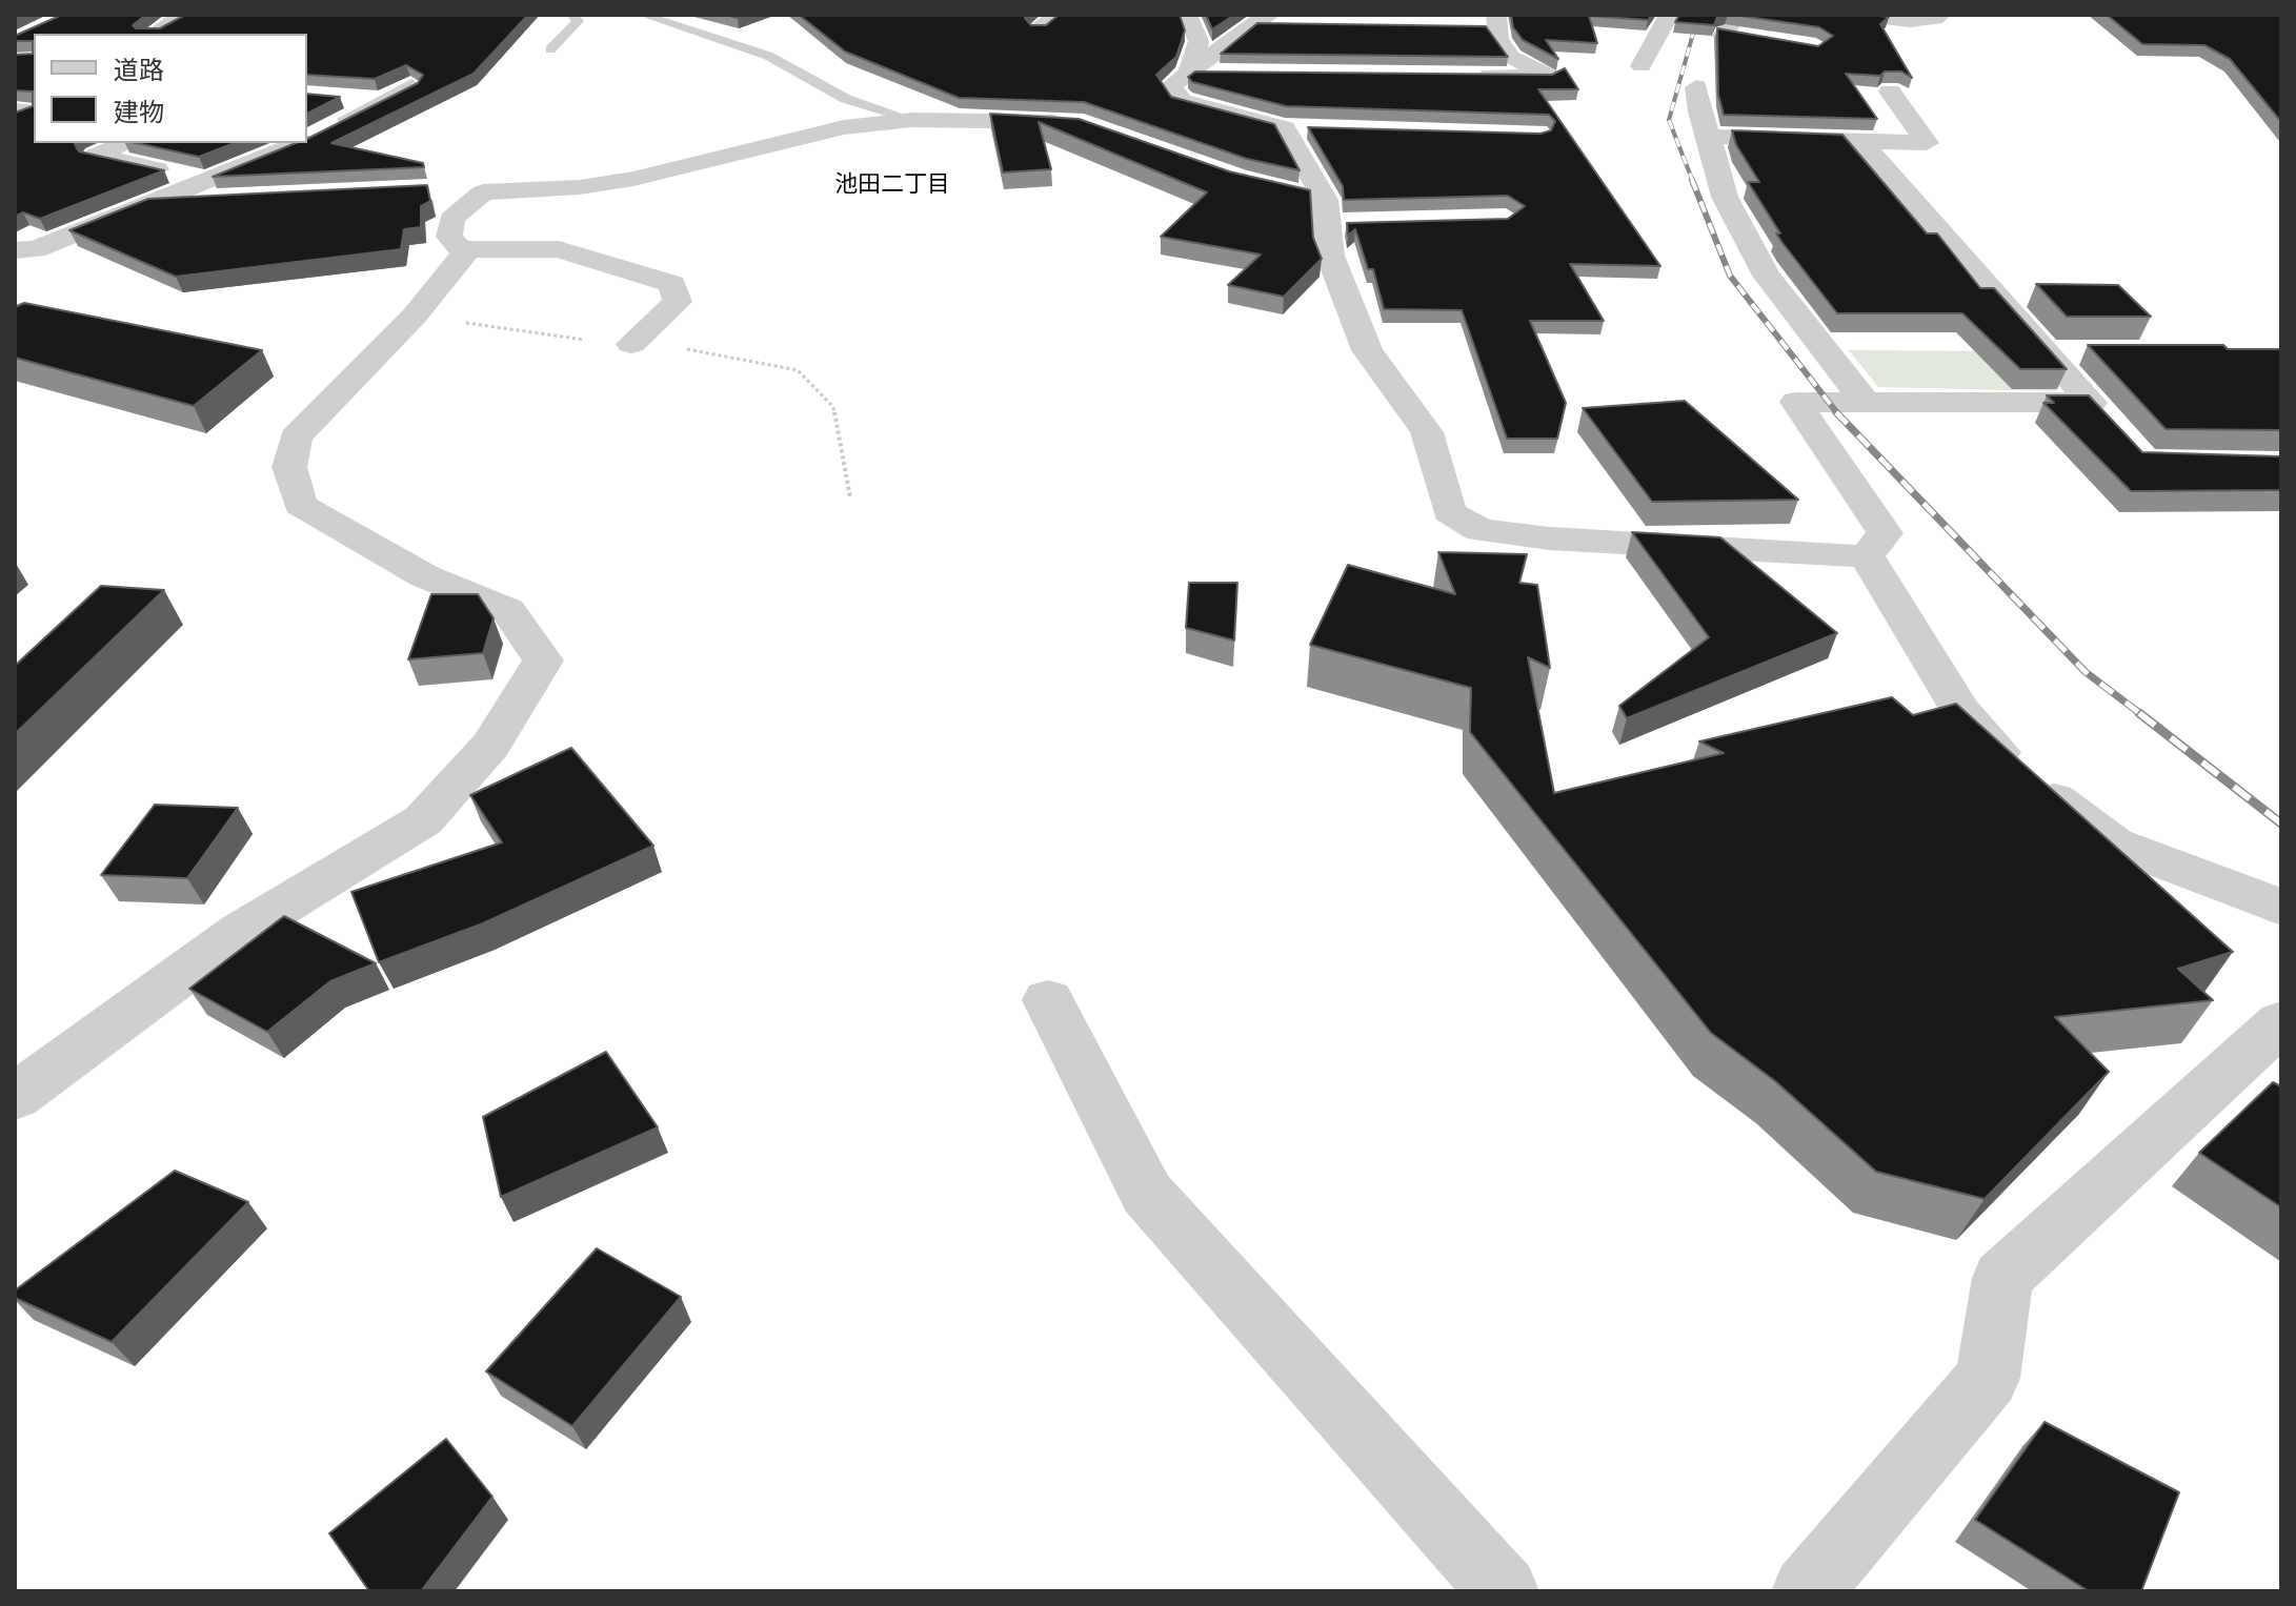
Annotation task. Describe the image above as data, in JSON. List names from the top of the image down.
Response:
{
  "districts": ["池田二丁目"],
  "legend": ["道路", "建物"]
}
